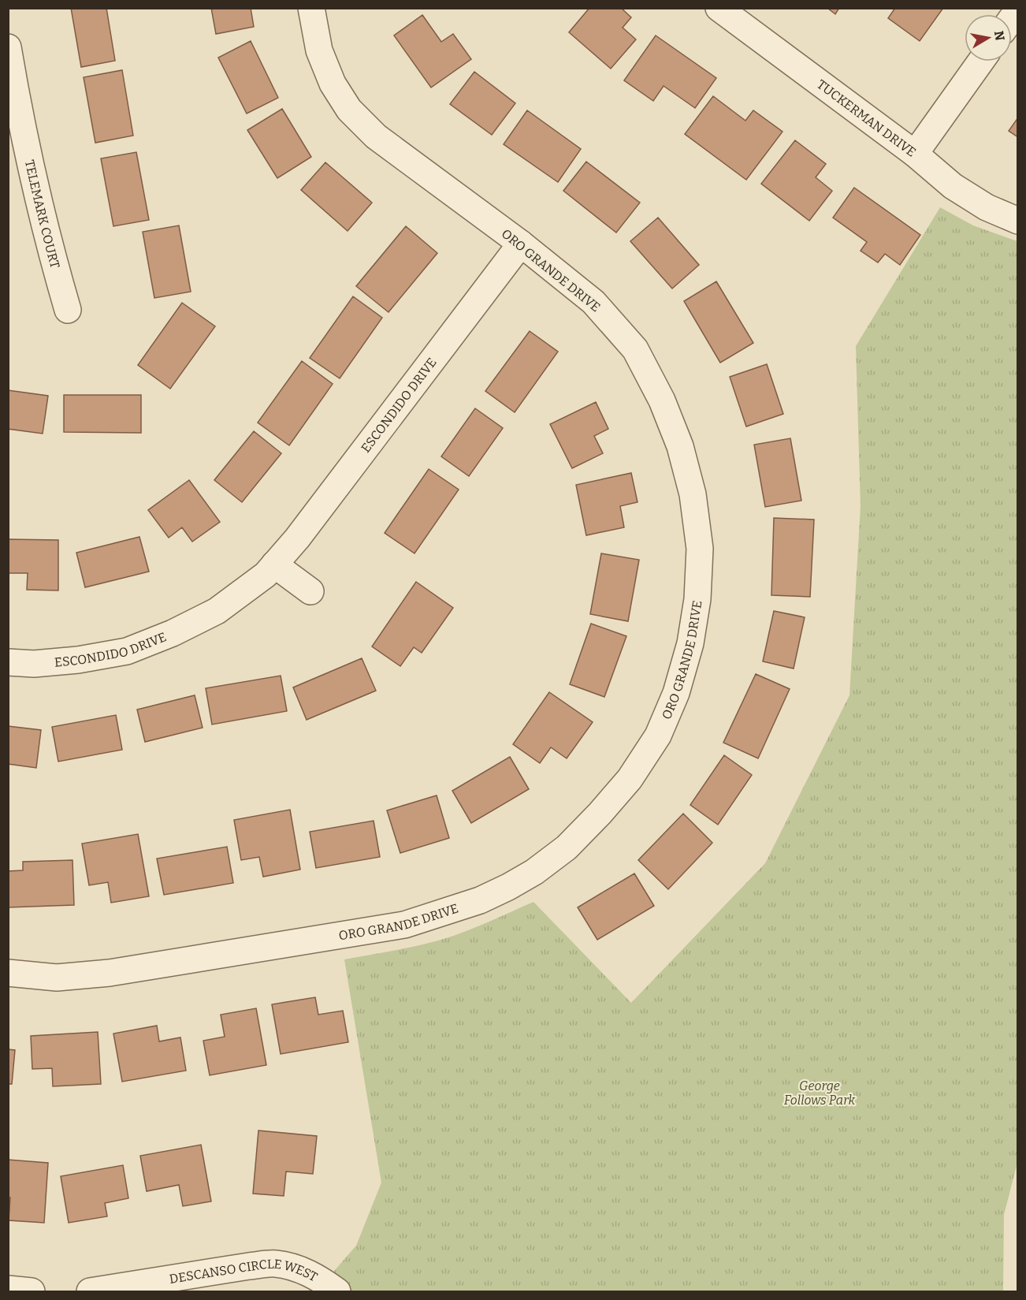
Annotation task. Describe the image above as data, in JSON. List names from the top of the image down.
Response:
{
  "streets": {
    "street": [
      "TUCKERMAN DRIVE",
      "TELEMARK COURT",
      "ORO GRANDE DRIVE",
      "ESCONDIDO DRIVE",
      "DESCANSO CIRCLE WEST"
    ]
  },
  "crossings": [
    ["ORO GRANDE DRIVE", "ESCONDIDO DRIVE"]
  ],
  "parks": ["George Follows Park"],
  "north": "right"
}
